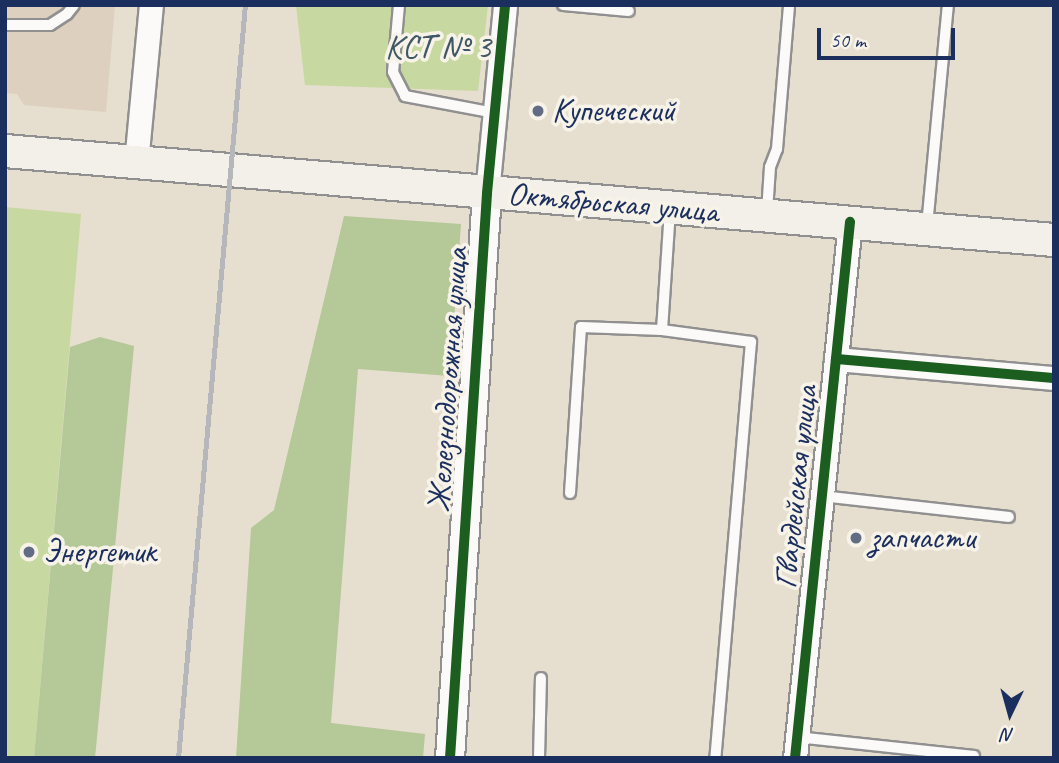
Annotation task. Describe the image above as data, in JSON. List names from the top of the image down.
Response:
{
  "streets": {
    "main road": ["Октябрьская улица"],
    "street": ["Железнодорожная улица", "Гвардейская улица"]
  },
  "crossings": [
    ["Октябрьская улица", "Железнодорожная улица"],
    ["Октябрьская улица", "Гвардейская улица"]
  ],
  "parks": ["КСТ № 3"],
  "places": ["Купеческий", "запчасти", "Энергетик"],
  "scale_bar": "50 m",
  "north": "bottom"
}
